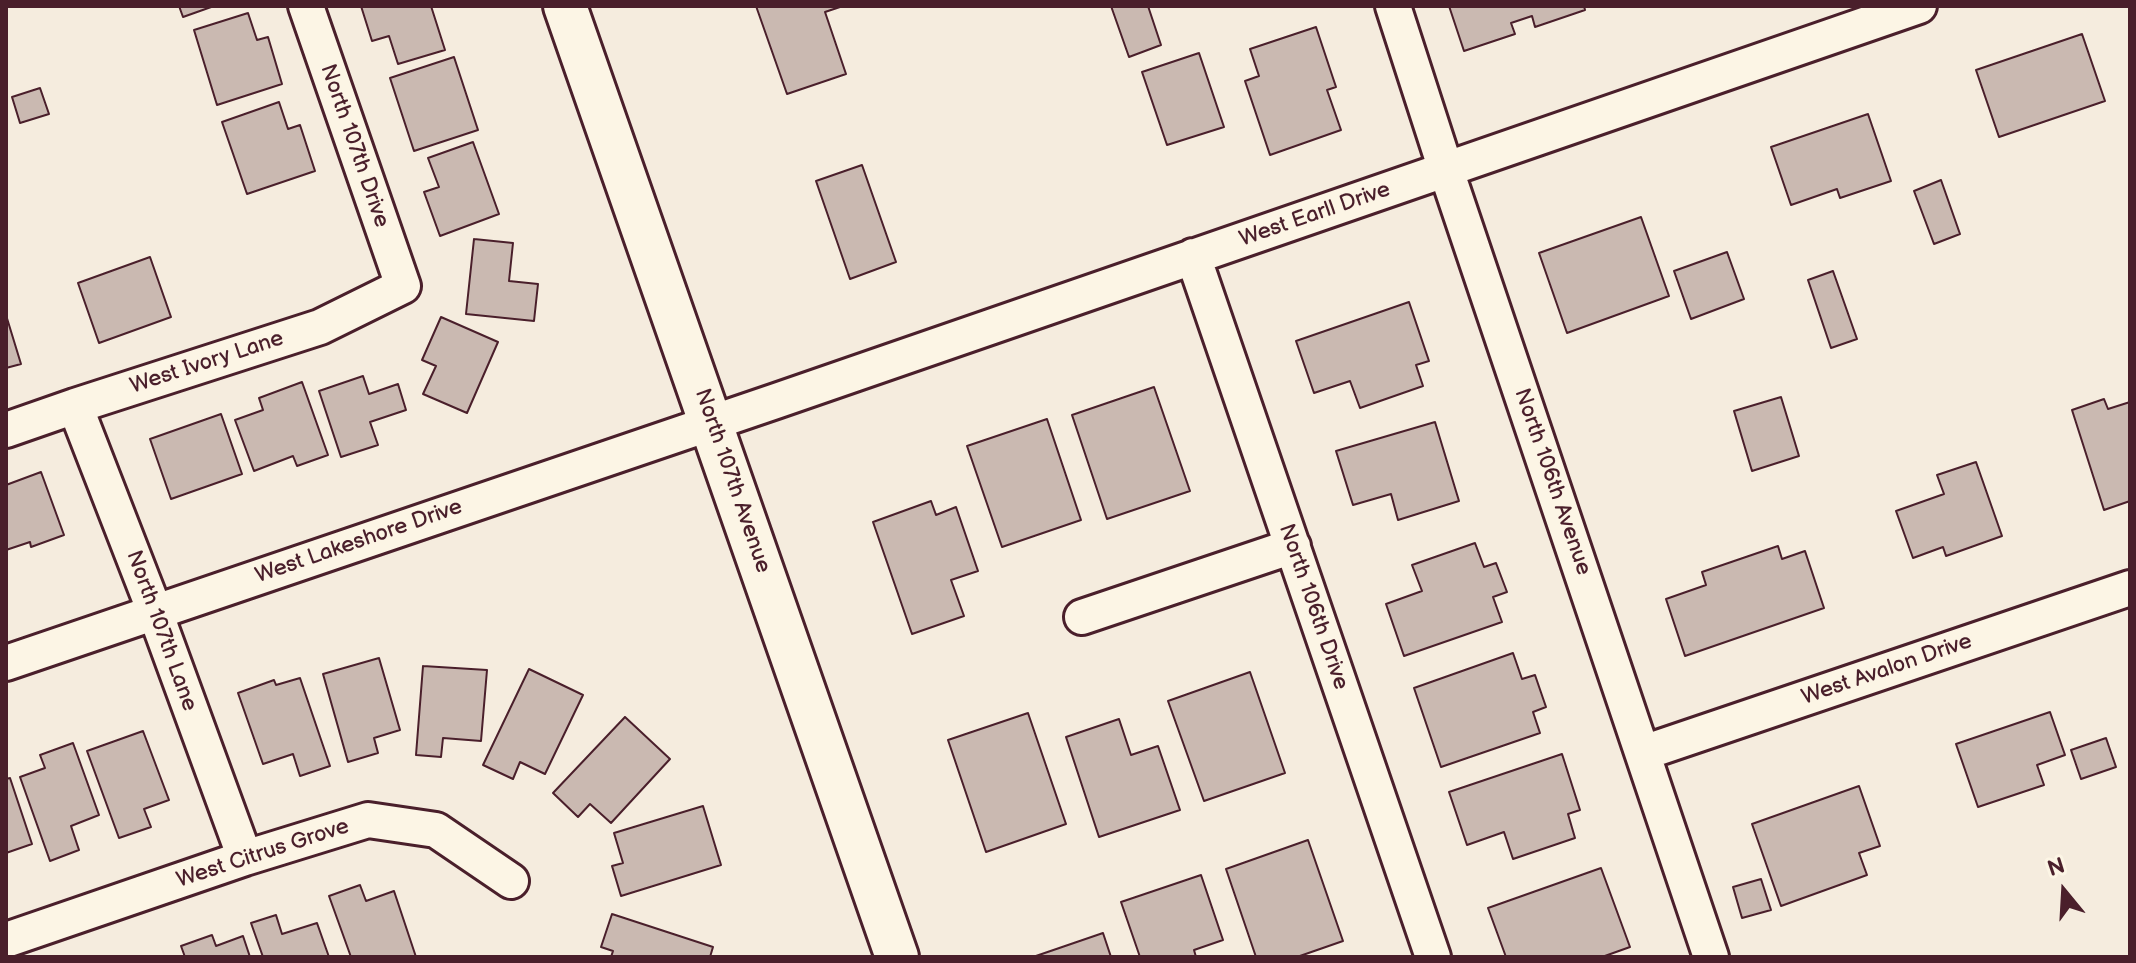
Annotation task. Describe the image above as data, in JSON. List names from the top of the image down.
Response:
{
  "streets": {
    "main road": ["North 107th Avenue"],
    "street": [
      "North 107th Drive",
      "West Earll Drive",
      "West Ivory Lane",
      "North 106th Avenue",
      "West Lakeshore Drive",
      "North 106th Drive",
      "North 107th Lane",
      "West Avalon Drive",
      "West Citrus Grove"
    ]
  },
  "crossings": [
    ["North 107th Drive", "West Ivory Lane"],
    ["West Earll Drive", "North 107th Avenue"],
    ["West Earll Drive", "North 106th Avenue"],
    ["West Earll Drive", "West Lakeshore Drive"],
    ["West Earll Drive", "North 106th Drive"],
    ["West Ivory Lane", "North 107th Lane"],
    ["North 107th Avenue", "West Lakeshore Drive"],
    ["North 106th Avenue", "West Avalon Drive"],
    ["West Lakeshore Drive", "North 107th Lane"],
    ["North 107th Lane", "West Citrus Grove"]
  ],
  "north": "top"
}
